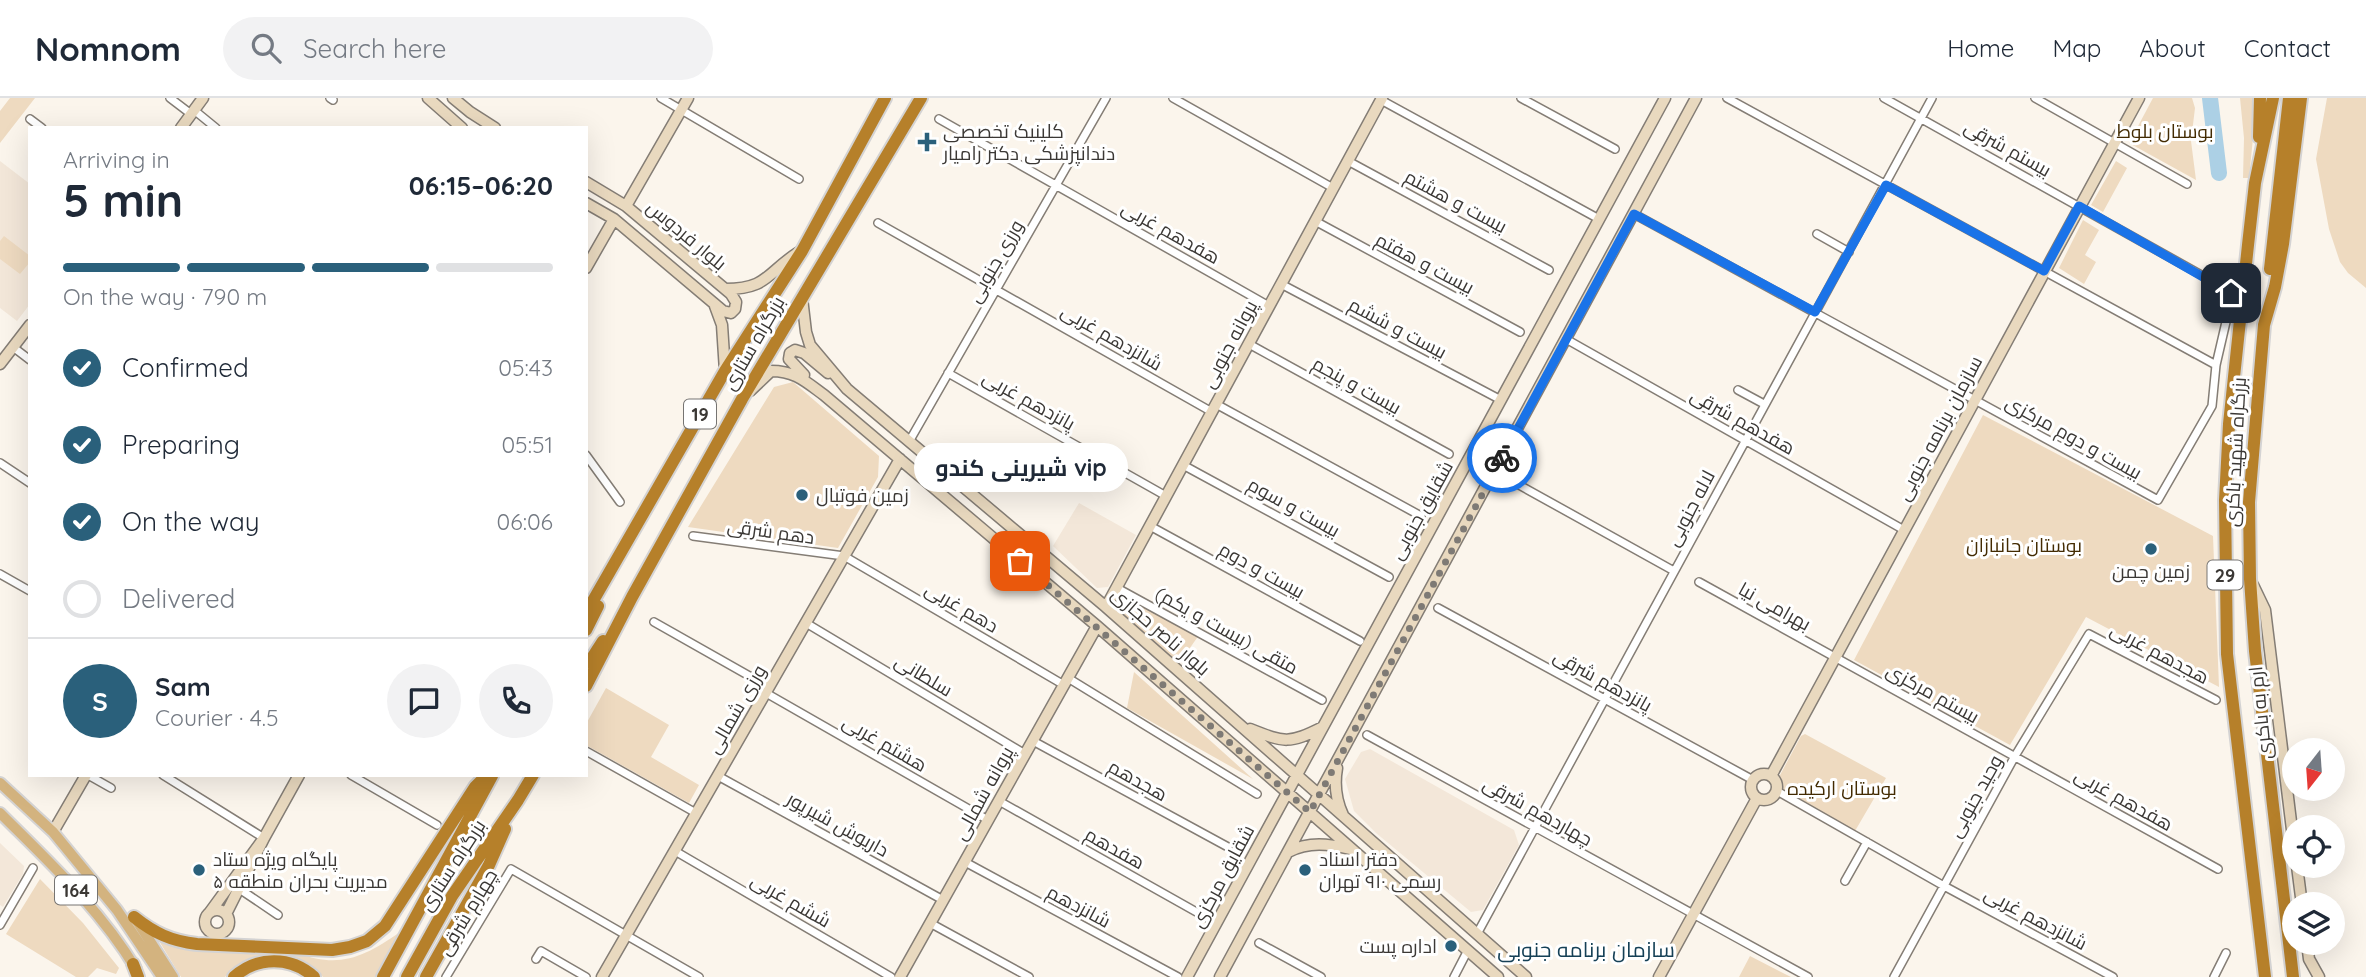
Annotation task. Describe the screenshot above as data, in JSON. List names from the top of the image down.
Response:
{
  "streets": {
    "highway": [
      "بزرگراه ستاری",
      "19",
      "بزرگراه شهید باکری",
      "29"
    ],
    "main road": [
      "بلوار فردوس",
      "پروانه جنوبی",
      "سازمان برنامه جنوبی",
      "شقایق جنوبی",
      "بلوار ناصر حجازی",
      "ورزی شمالی",
      "ارم به باکری",
      "پروانه شمالی",
      "شقایق مرکزی",
      "164"
    ],
    "street": [
      "بیستم شرقی",
      "بیست و هشتم",
      "هفدهم غربی",
      "ورزی جنوبی",
      "بیست و هفتم",
      "بیست و ششم",
      "شانزدهم غربی",
      "بیست و پنجم",
      "پانزدهم غربی",
      "هفدهم شرقی",
      "بیست و دوم مرکزی",
      "بیست و سوم",
      "لاله جنوبی",
      "دهم شرقی",
      "بیست و دوم",
      "بهرامی نیا",
      "دهم غربی",
      "متقی (بیست و یکم)",
      "هجدهم غربی",
      "سلطانی",
      "پانزدهم شرقی",
      "بیستم مرکزی",
      "هشتم غربی",
      "هجدهم",
      "وحید جنوبی",
      "چهاردهم شرقی",
      "داریوش شیرپور",
      "هفدهم",
      "ششم غربی",
      "شانزدهم",
      "چهارم شرقی"
    ]
  },
  "crossings": [
    ["بیستم شرقی", "سازمان برنامه جنوبی"],
    ["بیستم شرقی", "بیست و دوم مرکزی"],
    ["بیستم شرقی", "لاله جنوبی"],
    ["بیست و هشتم", "پروانه جنوبی"],
    ["هفدهم غربی", "ورزی جنوبی"],
    ["هفدهم غربی", "پروانه جنوبی"],
    ["هفدهم غربی", "بیستم مرکزی"],
    ["هفدهم غربی", "وحید جنوبی"],
    ["بلوار فردوس", "بزرگراه ستاری"],
    ["ورزی جنوبی", "شانزدهم غربی"],
    ["ورزی جنوبی", "پانزدهم غربی"],
    ["ورزی جنوبی", "بلوار ناصر حجازی"],
    ["بیست و هفتم", "پروانه جنوبی"],
    ["بیست و ششم", "پروانه جنوبی"],
    ["بیست و ششم", "شقایق جنوبی"],
    ["شانزدهم غربی", "پروانه جنوبی"],
    ["شانزدهم غربی", "سازمان برنامه جنوبی"],
    ["شانزدهم غربی", "پانزدهم شرقی"],
    ["شانزدهم غربی", "وحید جنوبی"],
    ["بزرگراه ستاری", "بلوار ناصر حجازی"],
    ["پروانه جنوبی", "بیست و پنجم"],
    ["پروانه جنوبی", "پانزدهم غربی"],
    ["پروانه جنوبی", "بیست و سوم"],
    ["پروانه جنوبی", "بیست و دوم"],
    ["پروانه جنوبی", "متقی (بیست و یکم)"],
    ["پروانه جنوبی", "بلوار ناصر حجازی"],
    ["هفدهم شرقی", "سازمان برنامه جنوبی"],
    ["هفدهم شرقی", "لاله جنوبی"],
    ["سازمان برنامه جنوبی", "بیست و دوم مرکزی"],
    ["سازمان برنامه جنوبی", "بهرامی نیا"],
    ["سازمان برنامه جنوبی", "پانزدهم شرقی"],
    ["سازمان برنامه جنوبی", "بیستم مرکزی"],
    ["بیست و دوم مرکزی", "لاله جنوبی"],
    ["بزرگراه شهید باکری", "29"],
    ["بزرگراه شهید باکری", "ارم به باکری"],
    ["لاله جنوبی", "بلوار ناصر حجازی"],
    ["لاله جنوبی", "پانزدهم شرقی"],
    ["لاله جنوبی", "چهاردهم شرقی"],
    ["شقایق جنوبی", "بلوار ناصر حجازی"],
    ["شقایق جنوبی", "شقایق مرکزی"],
    ["دهم شرقی", "دهم غربی"],
    ["دهم شرقی", "ورزی شمالی"],
    ["بهرامی نیا", "بیستم مرکزی"],
    ["دهم غربی", "ورزی شمالی"],
    ["دهم غربی", "پروانه شمالی"],
    ["بلوار ناصر حجازی", "ورزی شمالی"],
    ["بلوار ناصر حجازی", "پروانه شمالی"],
    ["بلوار ناصر حجازی", "شقایق مرکزی"],
    ["هجدهم غربی", "وحید جنوبی"],
    ["سلطانی", "ورزی شمالی"],
    ["سلطانی", "پروانه شمالی"],
    ["بیستم مرکزی", "وحید جنوبی"],
    ["ورزی شمالی", "هشتم غربی"],
    ["ورزی شمالی", "داریوش شیرپور"],
    ["ورزی شمالی", "ششم غربی"],
    ["ورزی شمالی", "چهارم شرقی"],
    ["هشتم غربی", "پروانه شمالی"],
    ["هجدهم", "پروانه شمالی"],
    ["پروانه شمالی", "داریوش شیرپور"],
    ["پروانه شمالی", "هفدهم"],
    ["پروانه شمالی", "شانزدهم"],
    ["هفدهم", "شقایق مرکزی"]
  ],
  "districts": ["سازمان برنامه جنوبی"],
  "parks": ["بوستان بلوط", "بوستان جانبازان", "بوستان ارکیده"],
  "places": {
    "health": ["کلینیک تخصصی دندانپزشکی دکتر رامیار"],
    "other": [
      "زمین فوتبال",
      "زمین چمن",
      "شیرینی کندو vip",
      "پایگاه ویژه ستاد مدیریت بحران منطقه ۵",
      "دفتر اسناد رسمی ۹۱۰ تهران",
      "اداره پست"
    ]
  },
  "north": "bottom",
  "page": {
    "header": "Nomnom",
    "search": "Search here",
    "nav": [
      "Home",
      "Map",
      "About",
      "Contact"
    ],
    "heading": ["5 min", "Arriving in", "06:15–06:20"],
    "panel": ["Sam", "Courier · 4.5"],
    "bar": "On the way · 790 m",
    "list": [
      ["Confirmed", "05:43"],
      ["Preparing", "05:51"],
      ["On the way", "06:06"],
      "Delivered"
    ],
    "bubble": "شیرینی کندو vip",
    "round": "S"
  }
}
